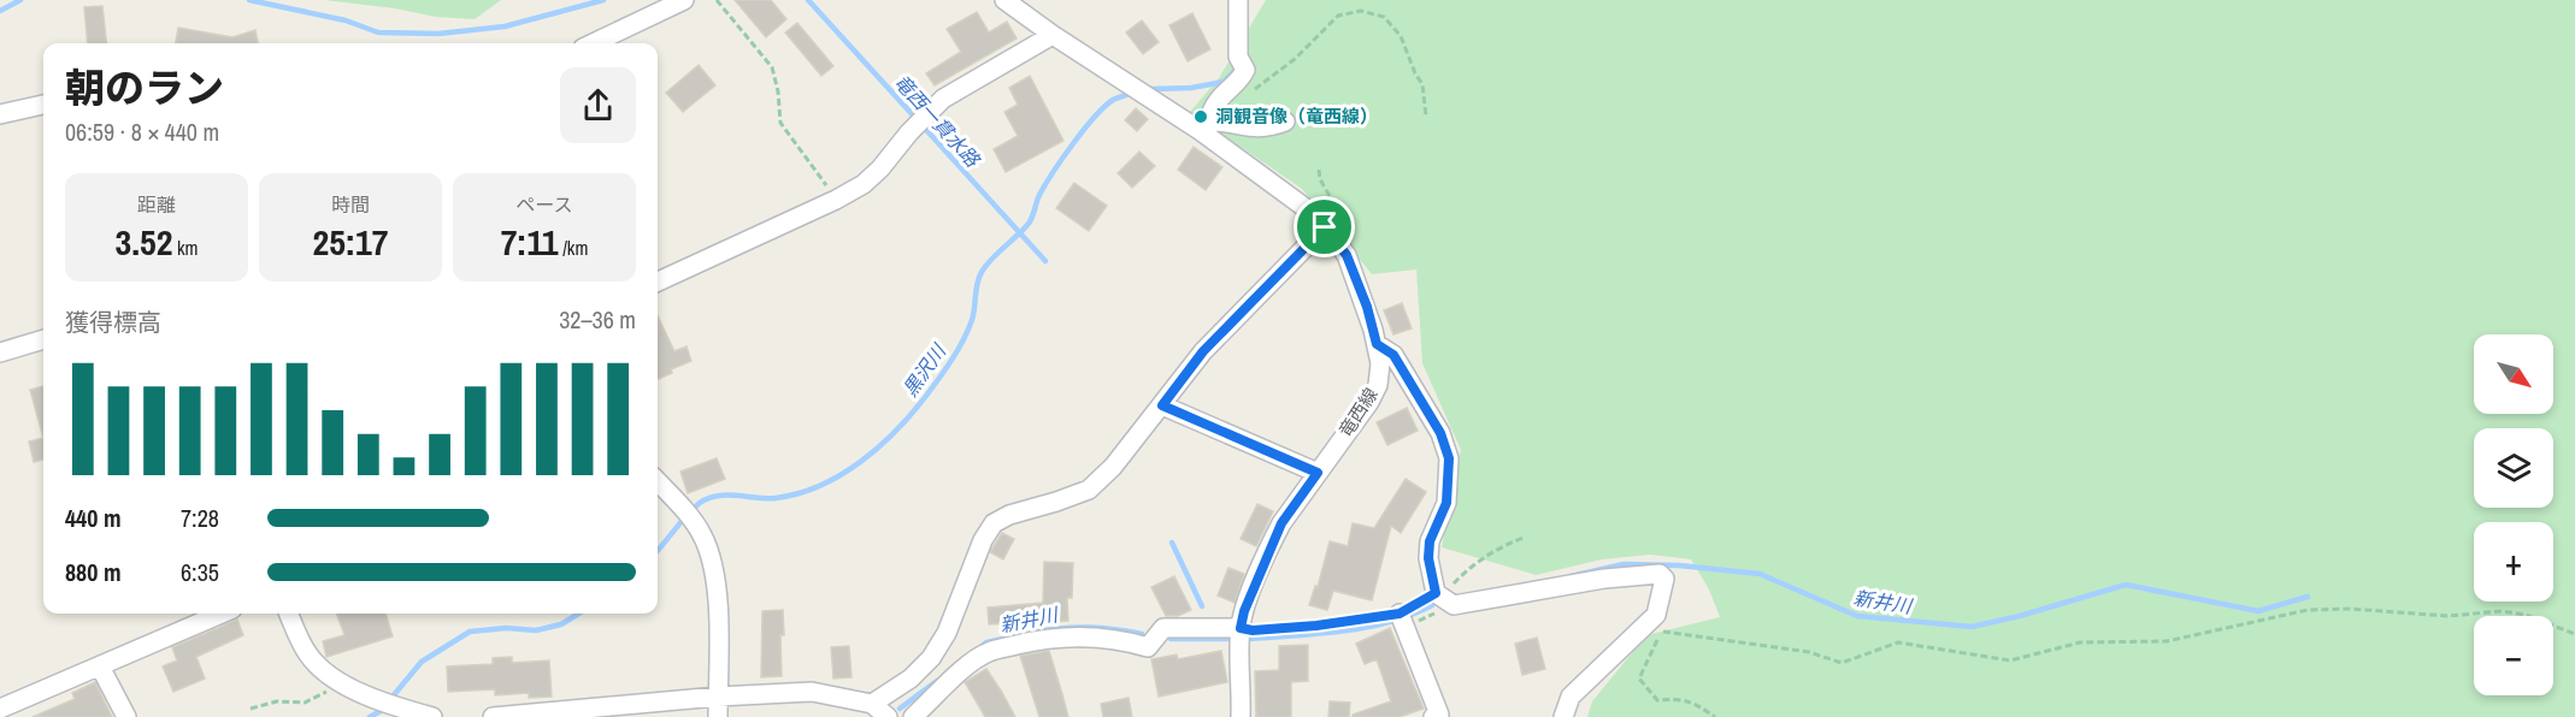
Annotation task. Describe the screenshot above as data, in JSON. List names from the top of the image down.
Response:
{
  "streets": {
    "street": ["竜西線"]
  },
  "water": ["竜西一貫水路", "黒沢川", "新井川"],
  "places": ["洞観音像（竜西線）"],
  "north": "bottom right",
  "page": {
    "heading": ["朝のラン", "06:59 · 8 × 440 m"],
    "stats": [
      ["距離", "3.52 km"],
      ["時間", "25:17"],
      ["ペース", "7:11 /km"]
    ],
    "chart": ["獲得標高", "32–36 m"],
    "map_buttons": ["+", "−"],
    "list": [
      {
        "name": "440 m",
        "note": "7:28"
      },
      {
        "name": "880 m",
        "note": "6:35"
      }
    ]
  }
}
